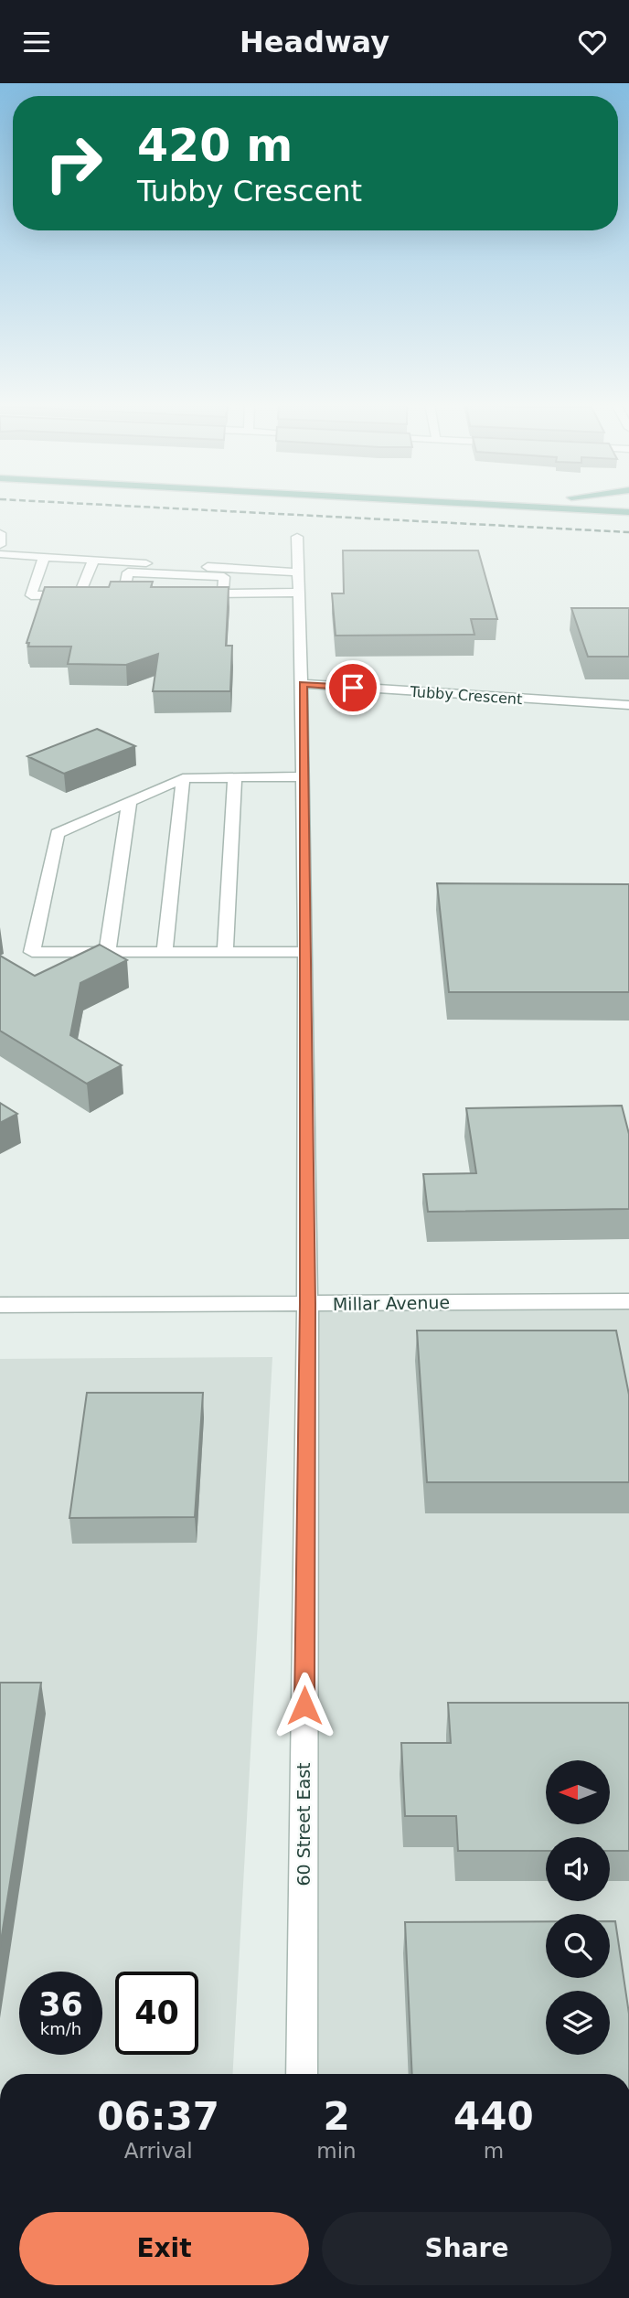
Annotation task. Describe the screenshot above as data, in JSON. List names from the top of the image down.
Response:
{
  "streets": {
    "street": ["Tubby Crescent", "Millar Avenue", "60 Street East"]
  },
  "crossings": [
    ["Tubby Crescent", "60 Street East"],
    ["Millar Avenue", "60 Street East"]
  ],
  "north": "left",
  "page": {
    "header": "Headway",
    "turn": ["420 m", "Tubby Crescent"],
    "speed": "36 km/h",
    "limit": "40",
    "eta": [
      "06:37",
      "Arrival",
      "2",
      "min",
      "440",
      "m"
    ],
    "buttons": ["Exit", "Share"]
  }
}
